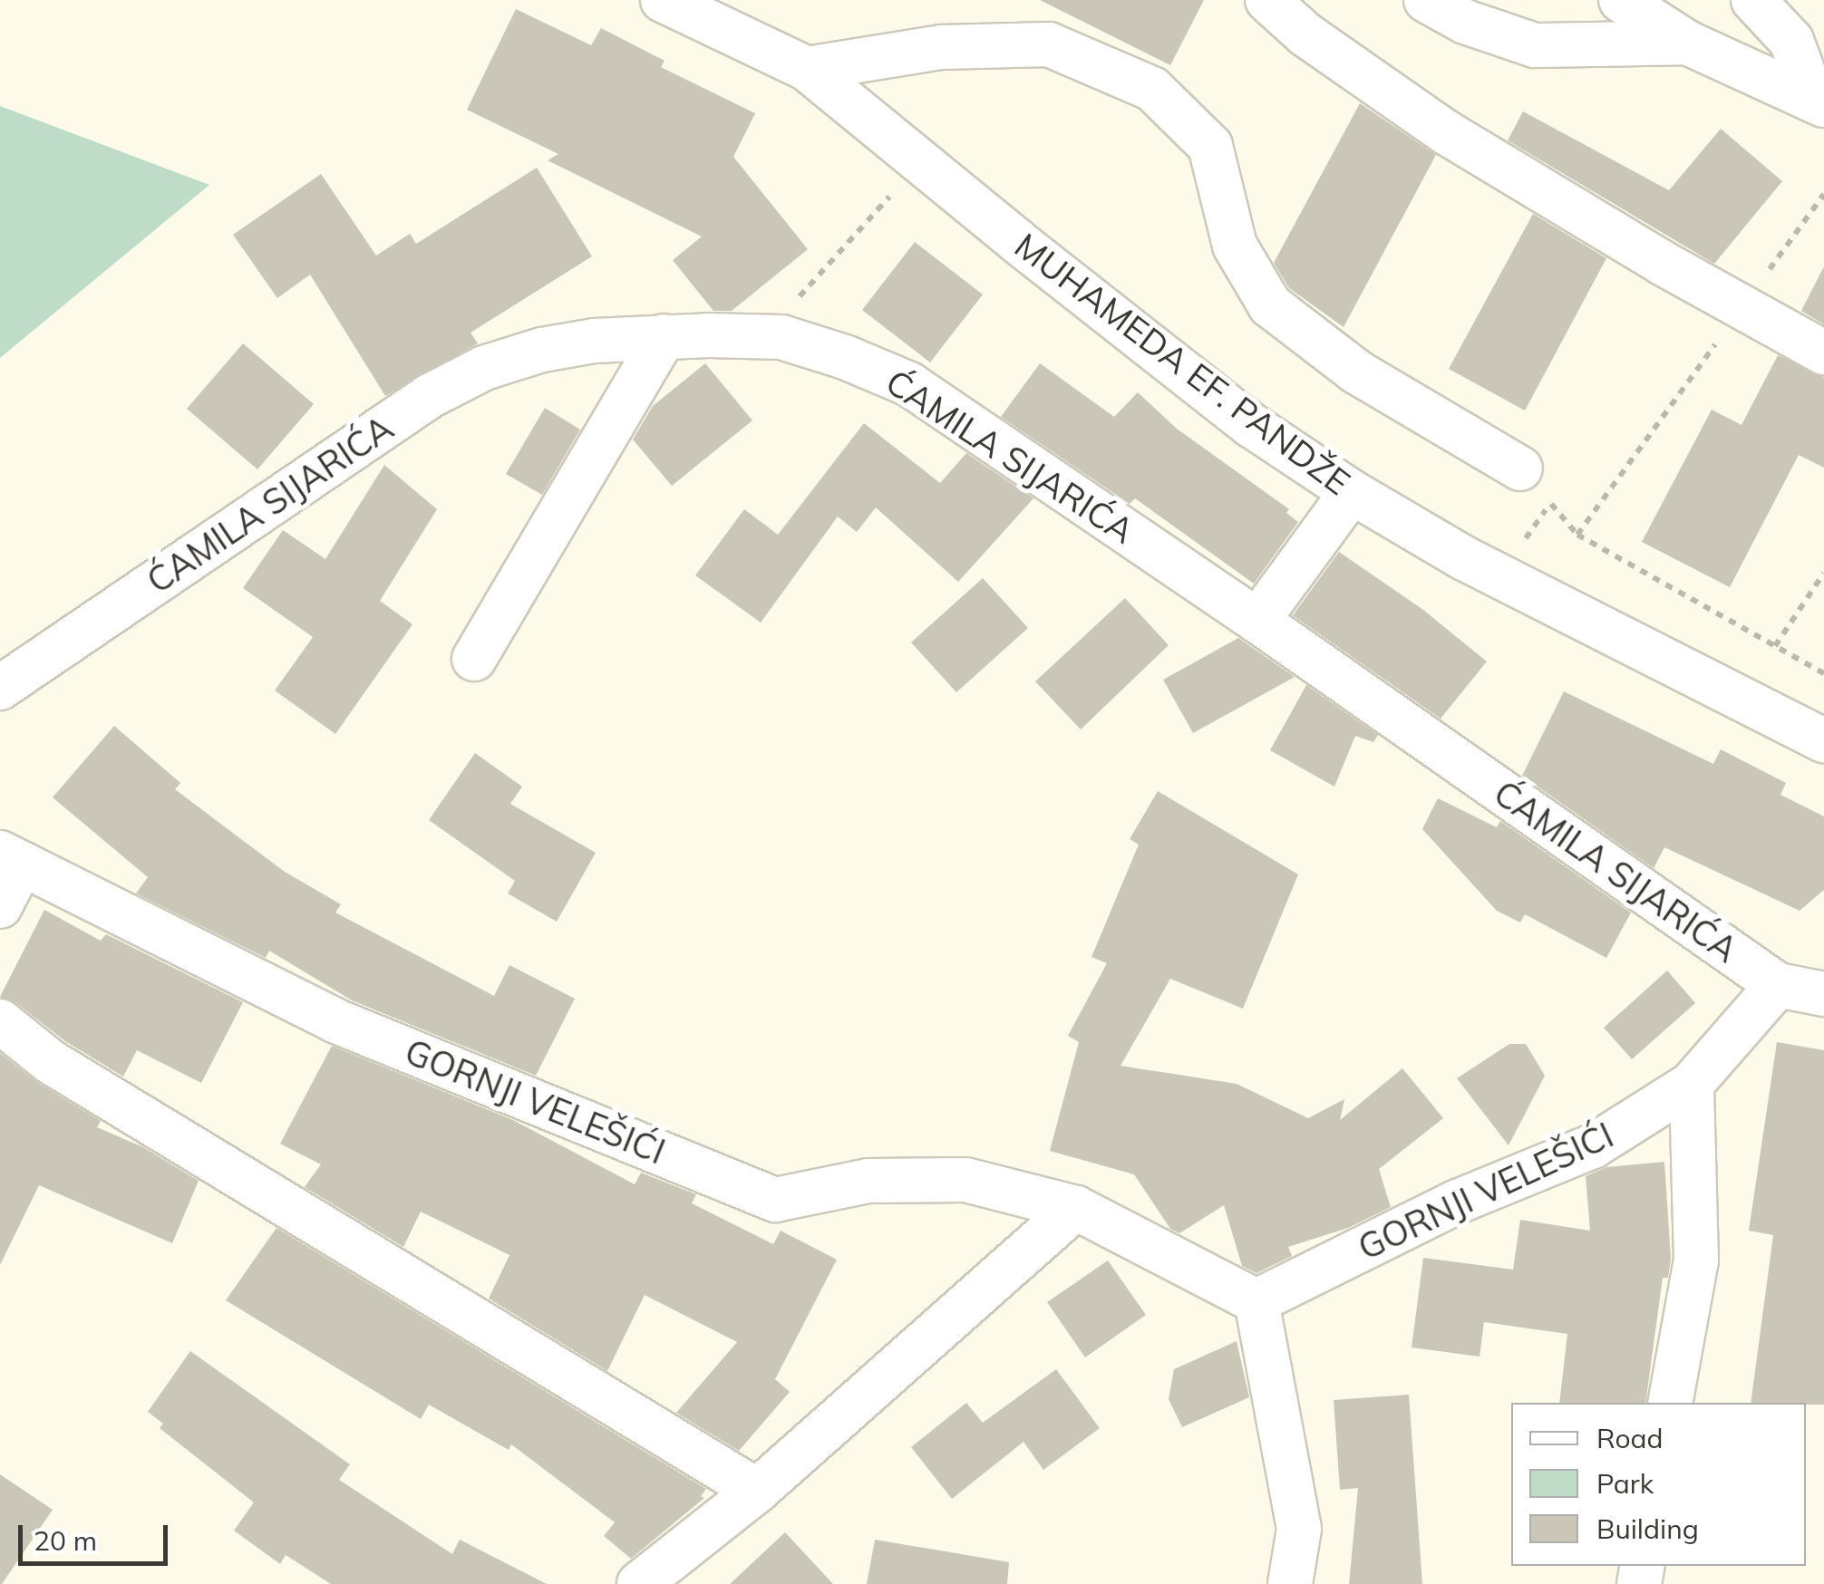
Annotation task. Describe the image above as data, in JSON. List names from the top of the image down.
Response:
{
  "streets": {
    "street": ["MUHAMEDA EF. PANDŽE", "ĆAMILA SIJARIĆA", "GORNJI VELEŠIĆI"]
  },
  "crossings": [
    ["ĆAMILA SIJARIĆA", "GORNJI VELEŠIĆI"]
  ],
  "legend": ["Road", "Park", "Building"],
  "scale_bar": "20 m"
}
